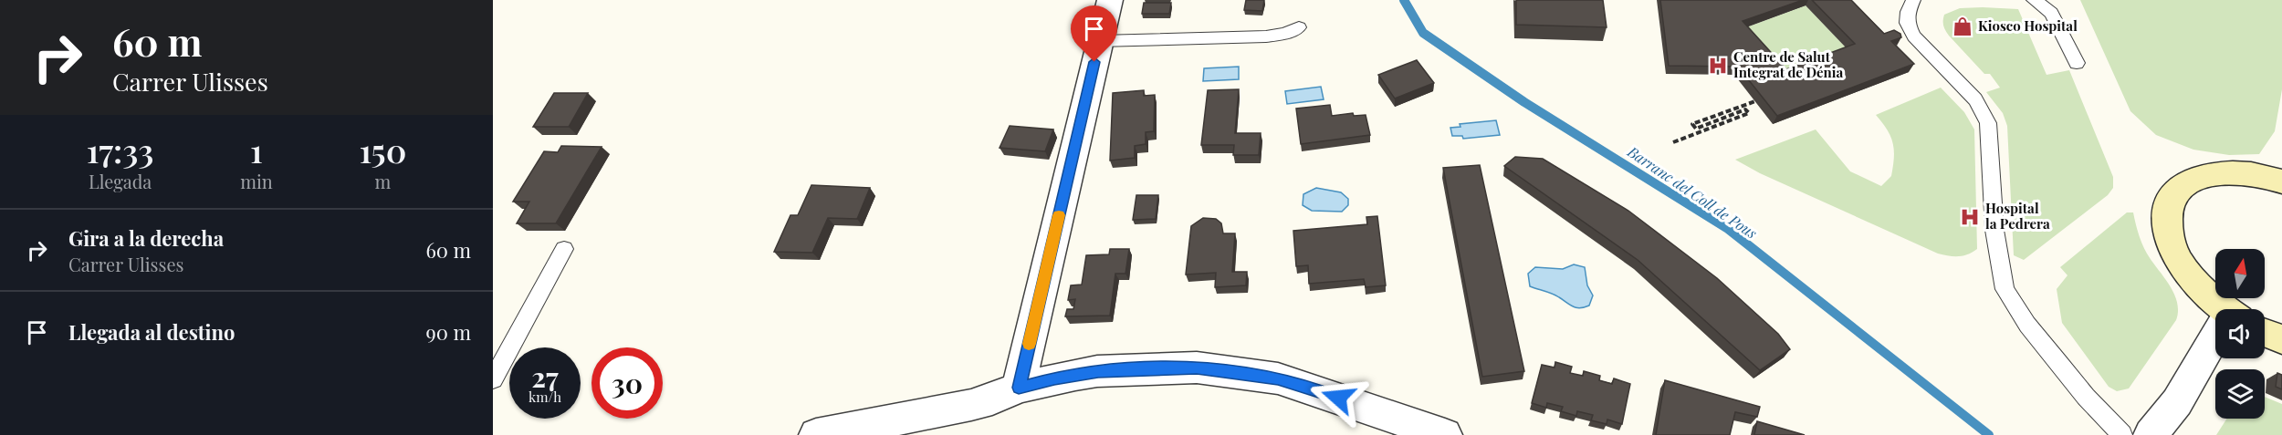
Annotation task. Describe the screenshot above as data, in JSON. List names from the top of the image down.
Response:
{
  "water": ["Barranc del Coll de Pous"],
  "places": {
    "shop": ["Kiosco Hospital"],
    "hospital": ["Centre de Salut Integrat de Dénia", "Hospital la Pedrera"]
  },
  "north": "top",
  "page": {
    "turn": ["60 m", "Carrer Ulisses"],
    "eta": [
      "17:33",
      "Llegada",
      "1",
      "min",
      "150",
      "m"
    ],
    "list": [
      {
        "name": "Gira a la derecha",
        "note": "Carrer Ulisses",
        "value": "60 m"
      },
      {
        "name": "Llegada al destino",
        "value": "90 m"
      }
    ],
    "speed": "27 km/h",
    "limit": "30"
  }
}
